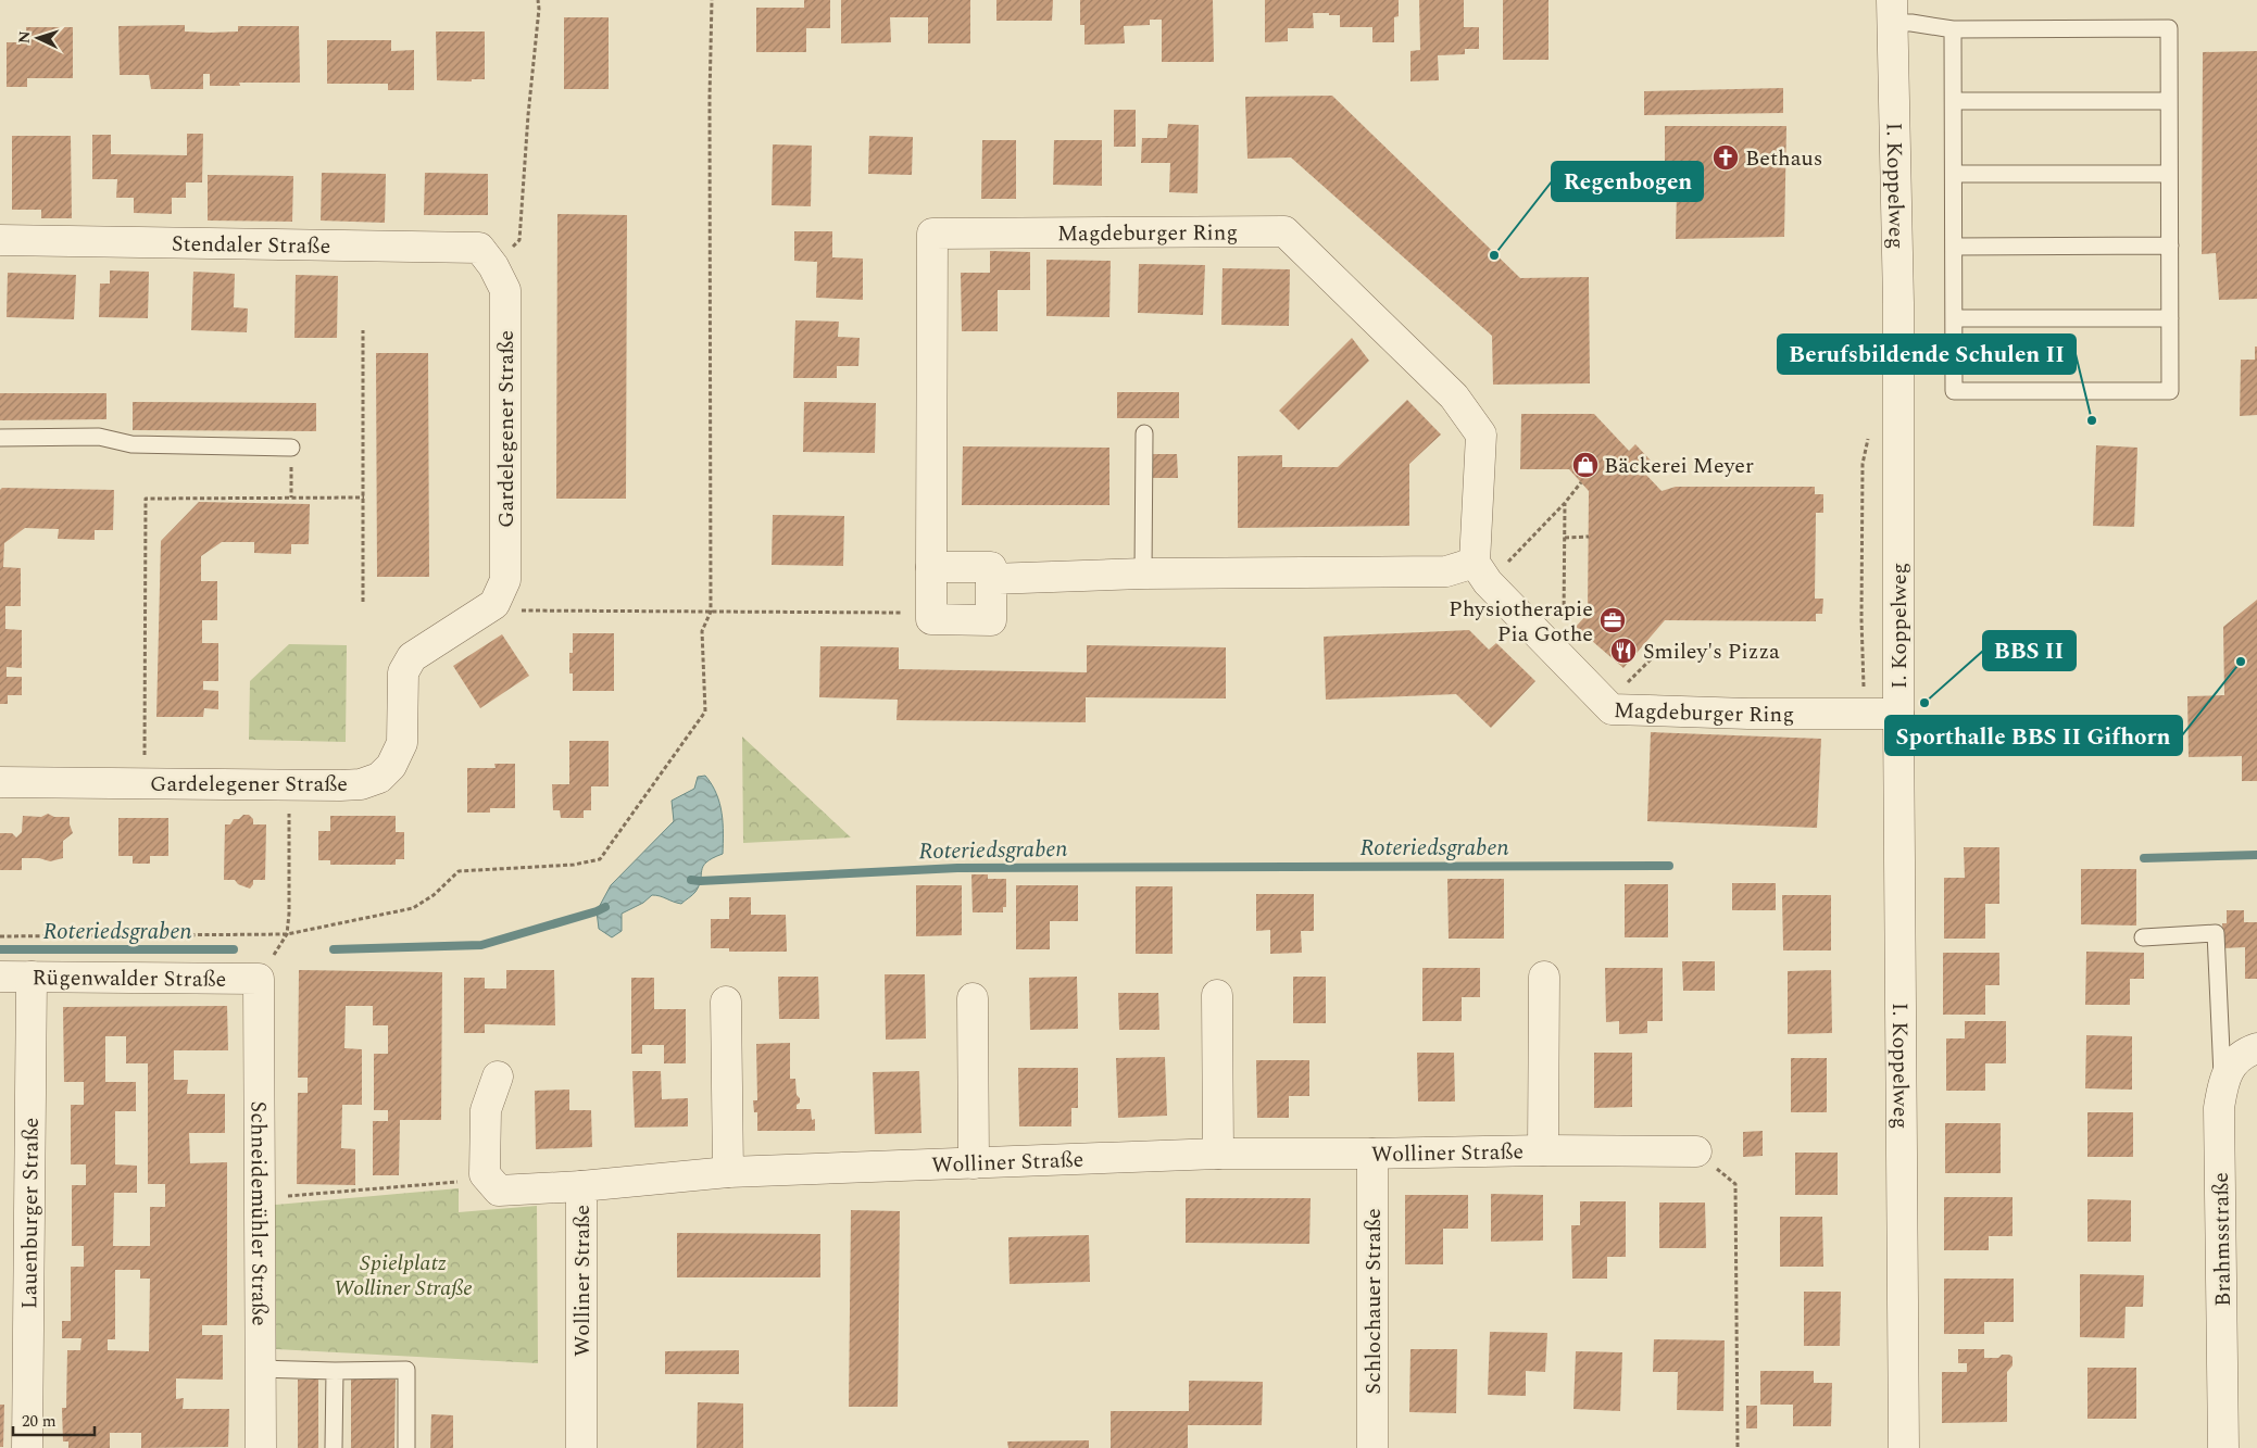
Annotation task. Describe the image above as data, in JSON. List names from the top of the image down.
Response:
{
  "streets": {
    "street": [
      "I. Koppelweg",
      "Magdeburger Ring",
      "Stendaler Straße",
      "Gardelegener Straße",
      "Rügenwalder Straße",
      "Wolliner Straße",
      "Lauenburger Straße",
      "Schneidemühler Straße",
      "Brahmsstraße",
      "Schlochauer Straße"
    ]
  },
  "crossings": [
    ["I. Koppelweg", "Magdeburger Ring"],
    ["Stendaler Straße", "Gardelegener Straße"],
    ["Rügenwalder Straße", "Lauenburger Straße"],
    ["Rügenwalder Straße", "Schneidemühler Straße"],
    ["Wolliner Straße", "Schlochauer Straße"]
  ],
  "water": ["Roteriedsgraben"],
  "parks": ["Spielplatz Wolliner Straße"],
  "places": {
    "church": ["Bethaus"],
    "other": [
      "Regenbogen",
      "Berufsbildende Schulen II",
      "Sporthalle BBS II Gifhorn",
      "BBS II"
    ],
    "shop": ["Bäckerei Meyer"],
    "office": ["Physiotherapie Pia Gothe"],
    "restaurant": ["Smiley's Pizza"]
  },
  "scale_bar": "20 m",
  "north": "left"
}
